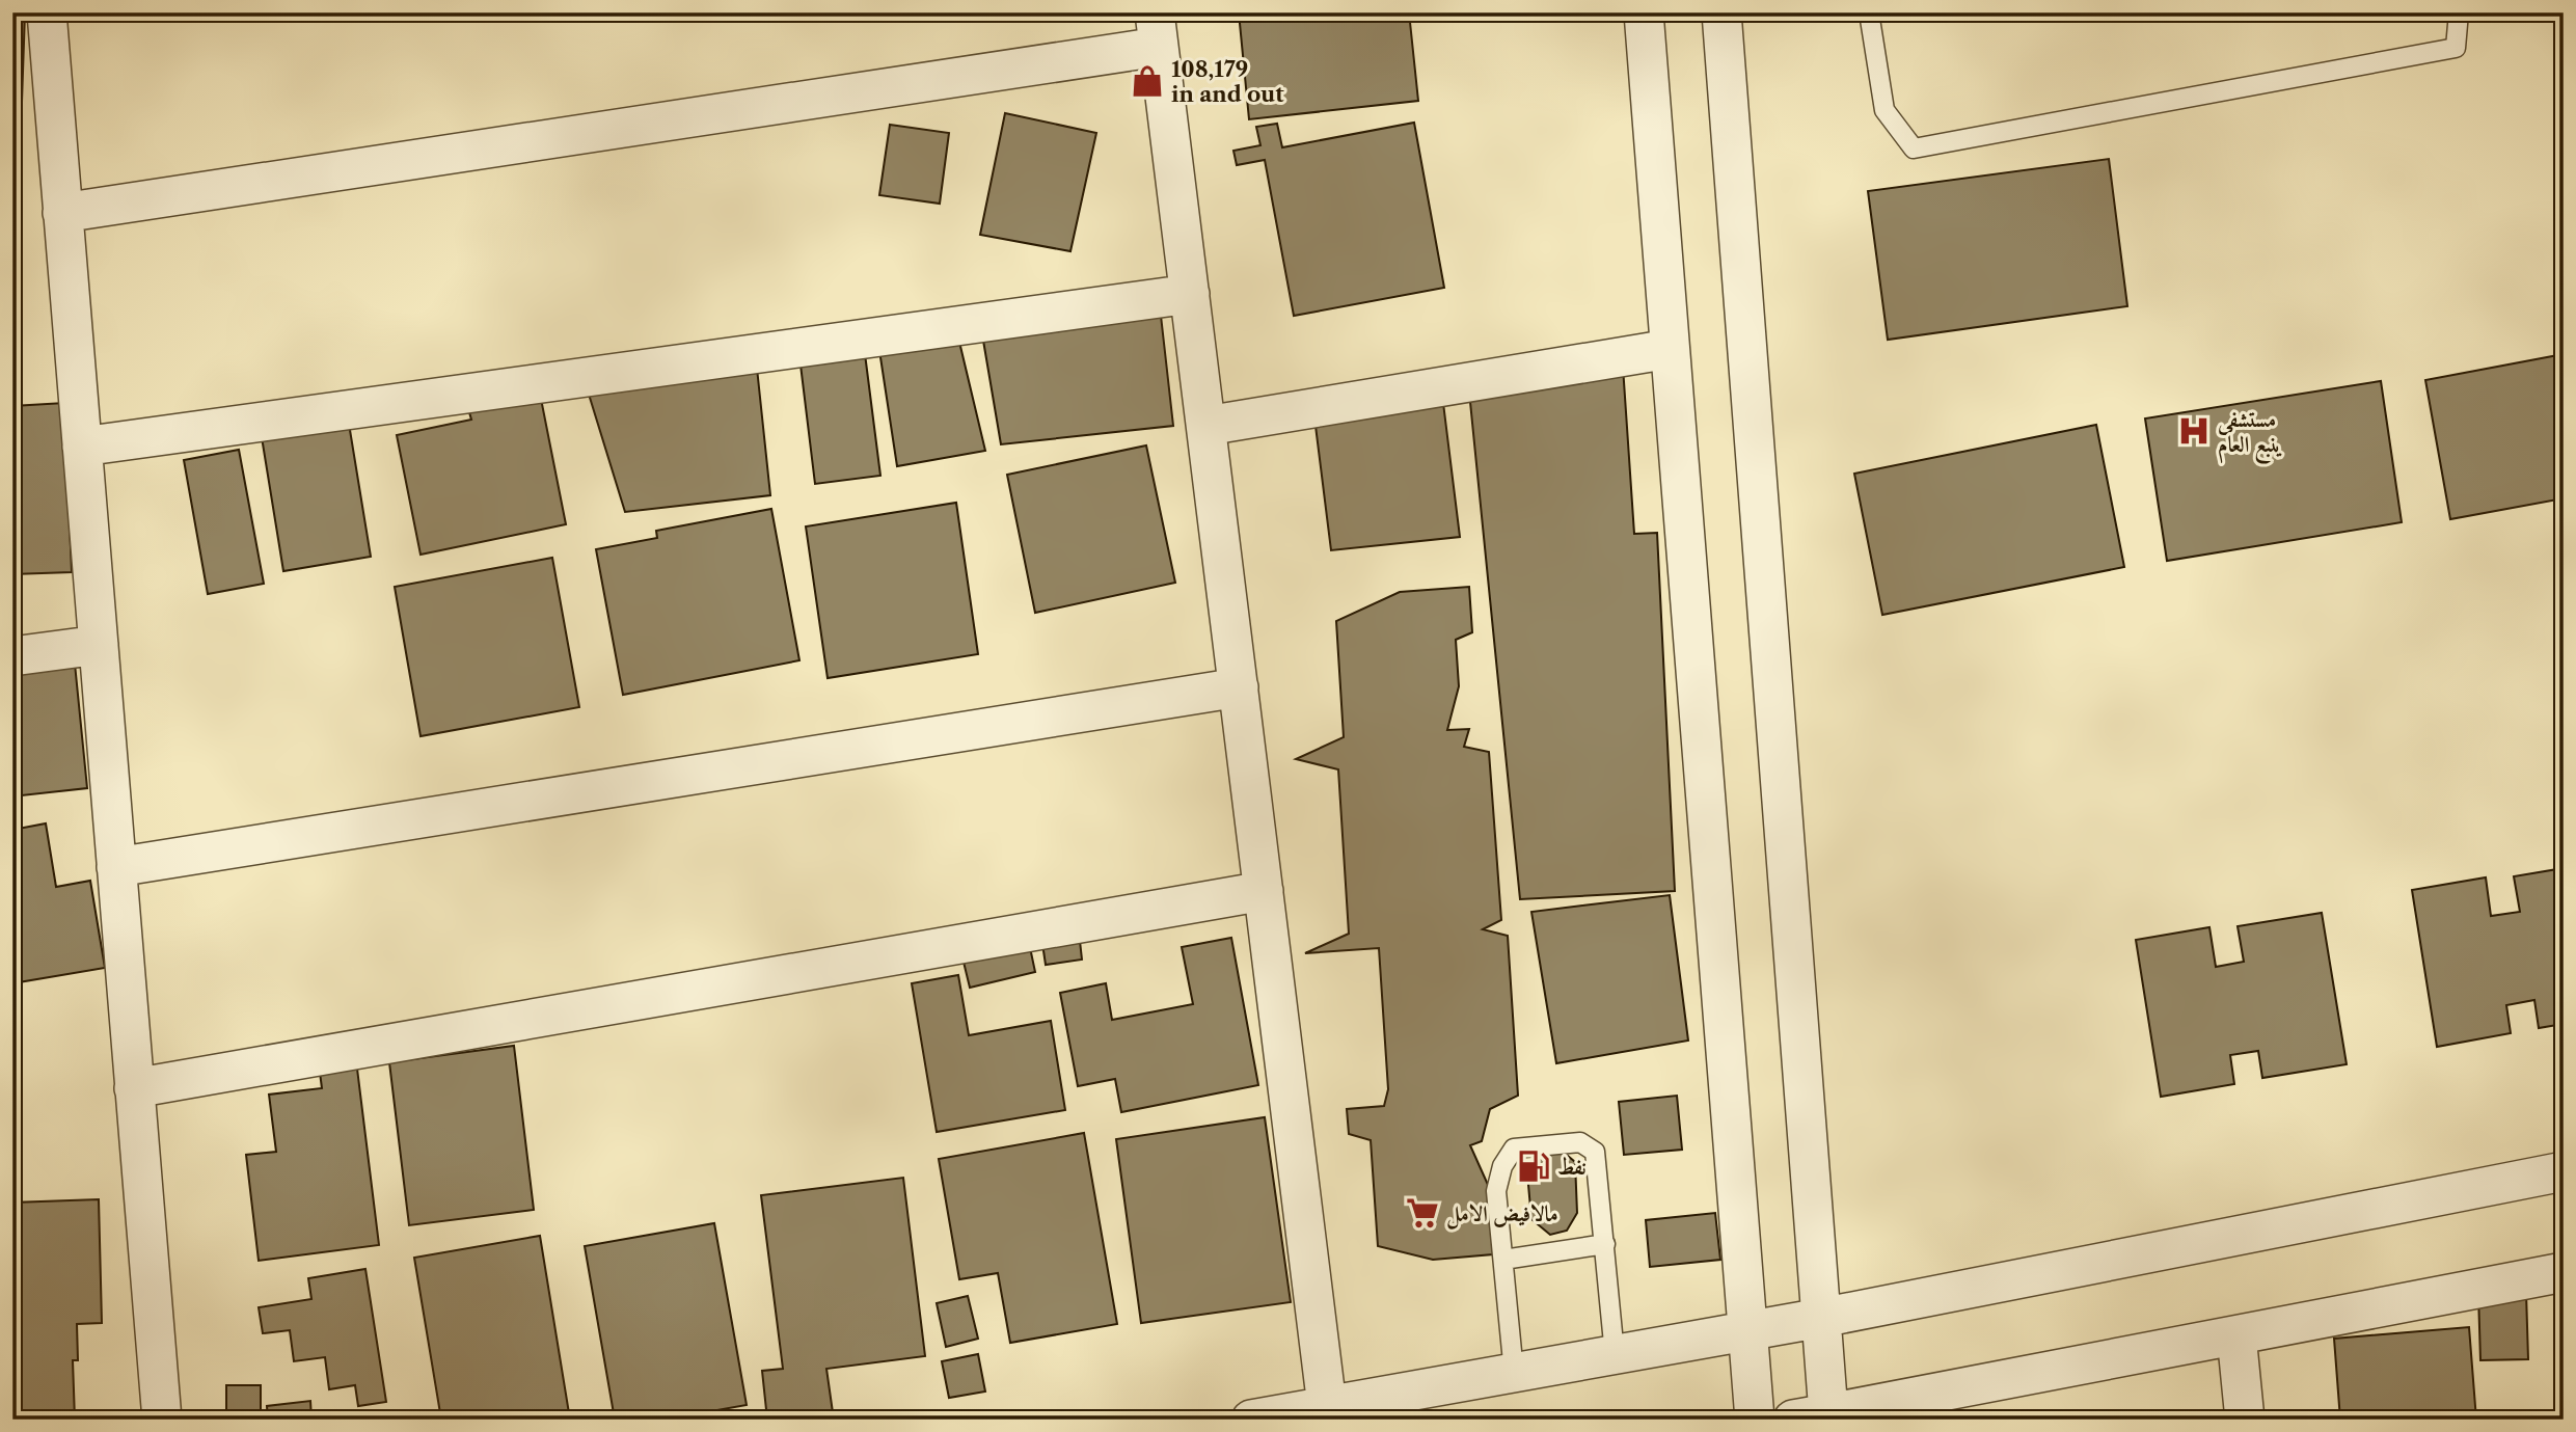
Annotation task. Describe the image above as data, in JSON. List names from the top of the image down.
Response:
{
  "places": {
    "shop": ["108,179 in and out"],
    "hospital": ["مستشفى ينبع العام"],
    "fuel station": ["نفط"],
    "supermarket": ["مالافيض الامل"]
  }
}
